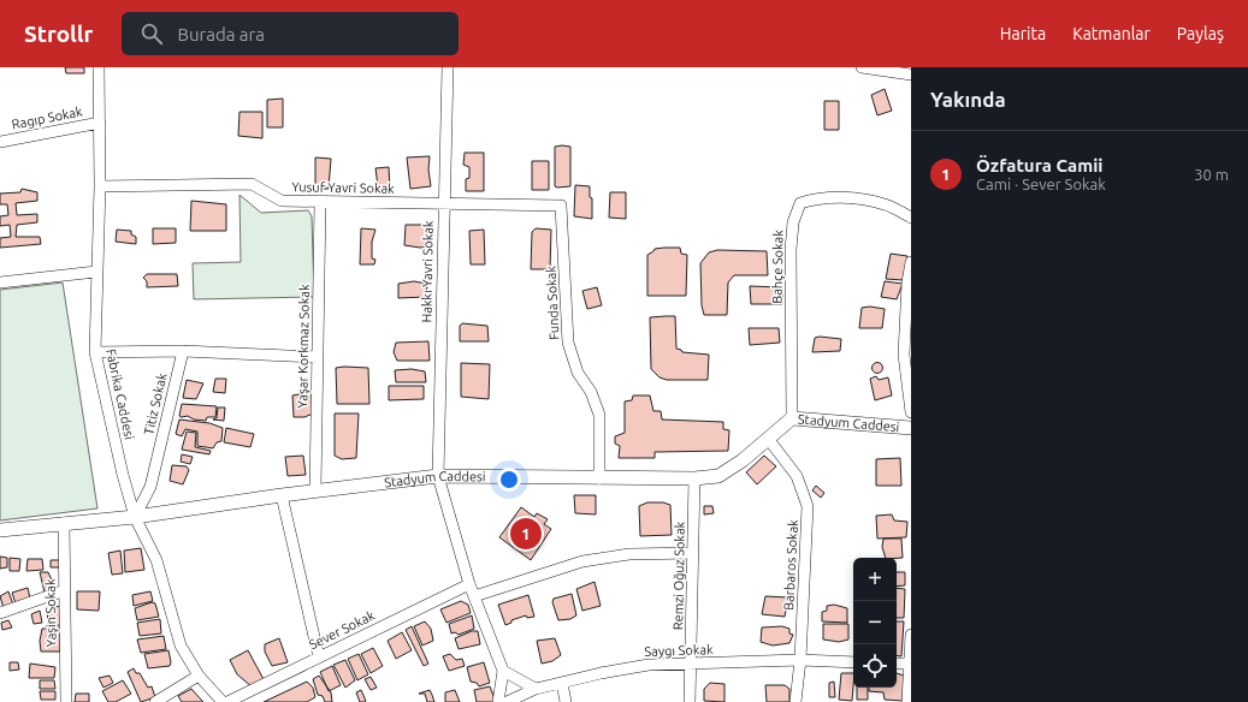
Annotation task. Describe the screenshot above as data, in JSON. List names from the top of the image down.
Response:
{
  "streets": {
    "street": [
      "Ragıp Sokak",
      "Yusuf Yavri Sokak",
      "Bahçe Sokak",
      "Hakkı Yavri Sokak",
      "Funda Sokak",
      "Yaşar Korkmaz Sokak",
      "Fabrika Caddesi",
      "Titiz Sokak",
      "Stadyum Caddesi",
      "Barbaros Sokak",
      "Remzi Oğuz Sokak",
      "Yaşin Sokak",
      "Sever Sokak",
      "Saygı Sokak"
    ]
  },
  "crossings": [
    ["Ragıp Sokak", "Fabrika Caddesi"],
    ["Yusuf Yavri Sokak", "Hakkı Yavri Sokak"],
    ["Yusuf Yavri Sokak", "Funda Sokak"],
    ["Yusuf Yavri Sokak", "Yaşar Korkmaz Sokak"],
    ["Yusuf Yavri Sokak", "Fabrika Caddesi"],
    ["Bahçe Sokak", "Stadyum Caddesi"],
    ["Hakkı Yavri Sokak", "Stadyum Caddesi"],
    ["Hakkı Yavri Sokak", "Sever Sokak"],
    ["Funda Sokak", "Stadyum Caddesi"],
    ["Yaşar Korkmaz Sokak", "Stadyum Caddesi"],
    ["Fabrika Caddesi", "Titiz Sokak"],
    ["Fabrika Caddesi", "Stadyum Caddesi"],
    ["Titiz Sokak", "Stadyum Caddesi"],
    ["Stadyum Caddesi", "Barbaros Sokak"],
    ["Stadyum Caddesi", "Remzi Oğuz Sokak"],
    ["Stadyum Caddesi", "Yaşin Sokak"],
    ["Barbaros Sokak", "Saygı Sokak"],
    ["Remzi Oğuz Sokak", "Saygı Sokak"]
  ],
  "page": {
    "header": "Strollr",
    "search": "Burada ara",
    "nav": ["Harita", "Katmanlar", "Paylaş"],
    "heading": "Yakında",
    "list": [
      {
        "mark": "1",
        "name": "Özfatura Camii",
        "note": "Cami · Sever Sokak",
        "value": "30 m"
      }
    ],
    "pins": "1",
    "map_buttons": ["+", "−"]
  }
}
